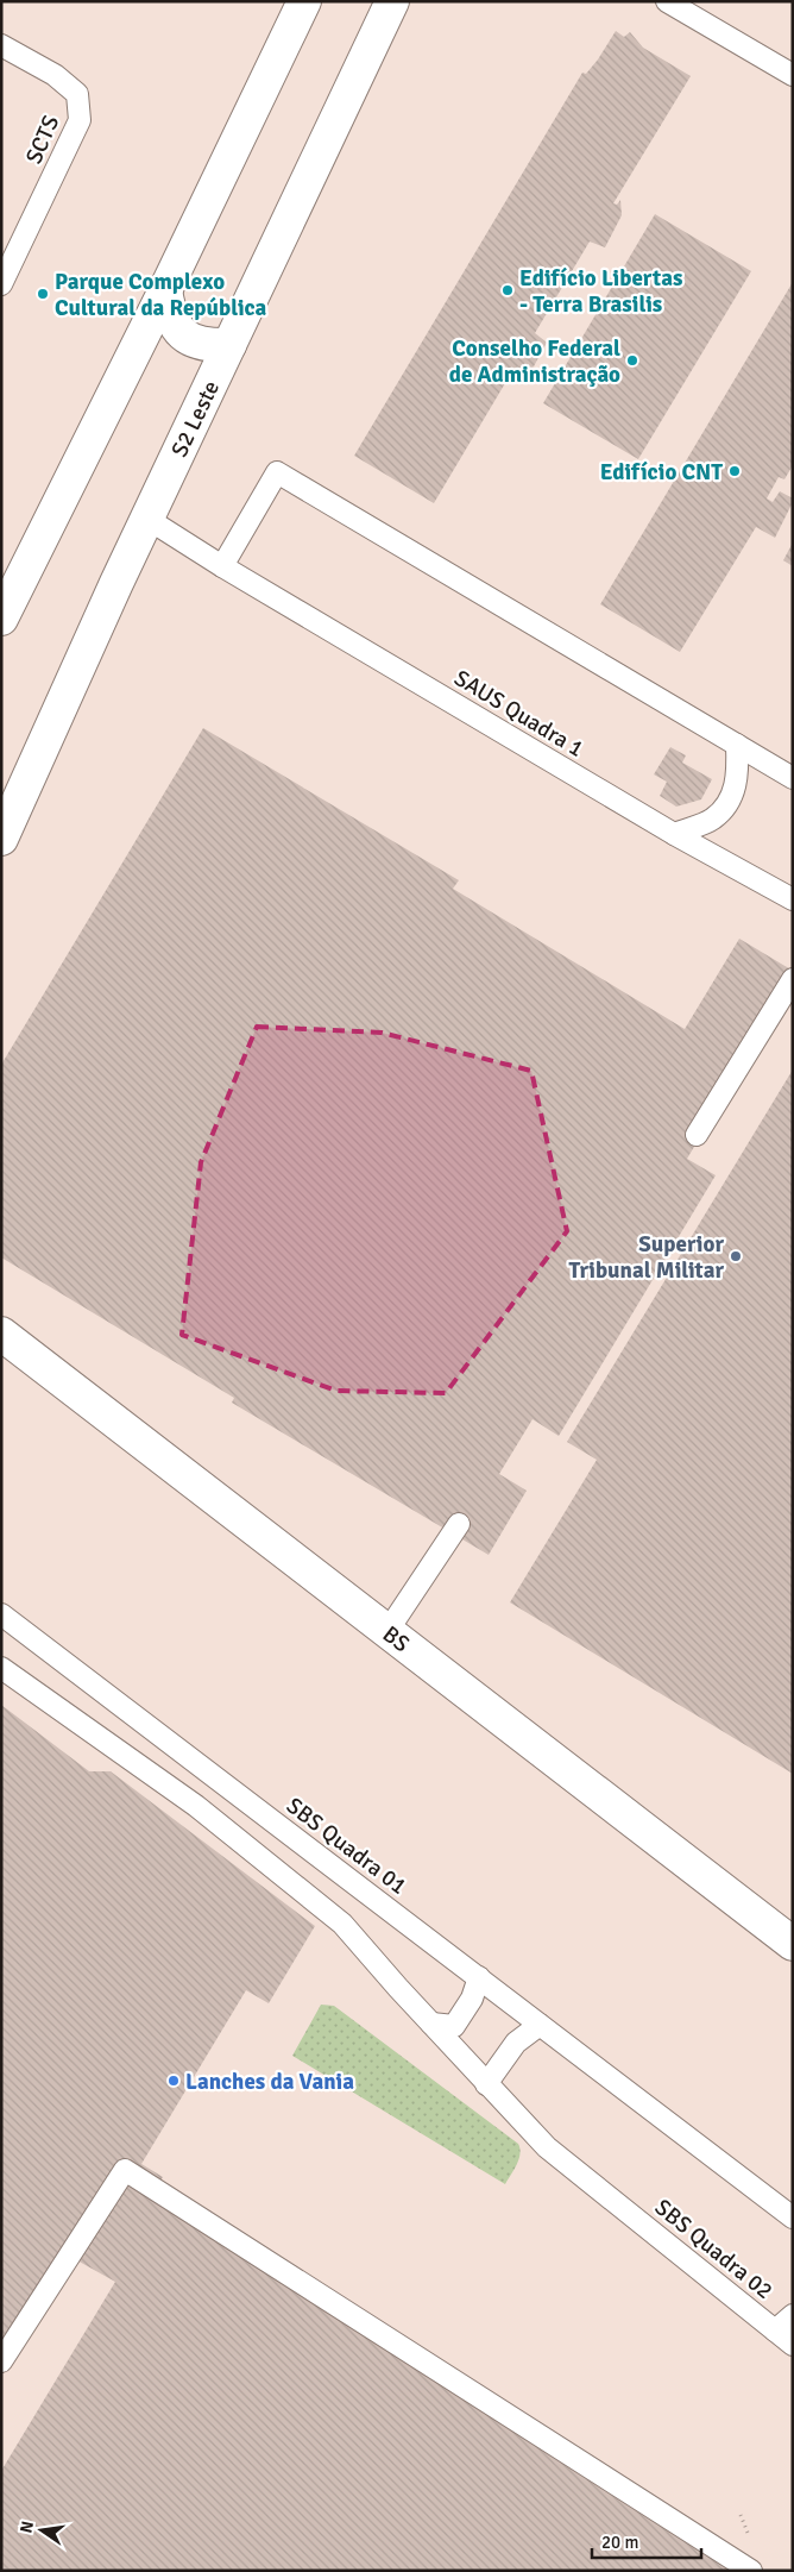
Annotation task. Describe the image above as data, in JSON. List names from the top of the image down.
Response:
{
  "streets": {
    "main road": ["S2 Leste", "BS"],
    "lane": [
      "SCTS",
      "SAUS Quadra 1",
      "SBS Quadra 01",
      "SBS Quadra 02"
    ]
  },
  "crossings": [
    ["S2 Leste", "SAUS Quadra 1"]
  ],
  "places": [
    "Edifício Libertas - Terra Brasilis",
    "Parque Complexo Cultural da República",
    "Conselho Federal de Administração",
    "Edifício CNT",
    "Superior Tribunal Militar",
    "Lanches da Vania"
  ],
  "scale_bar": "20 m",
  "north": "left"
}
